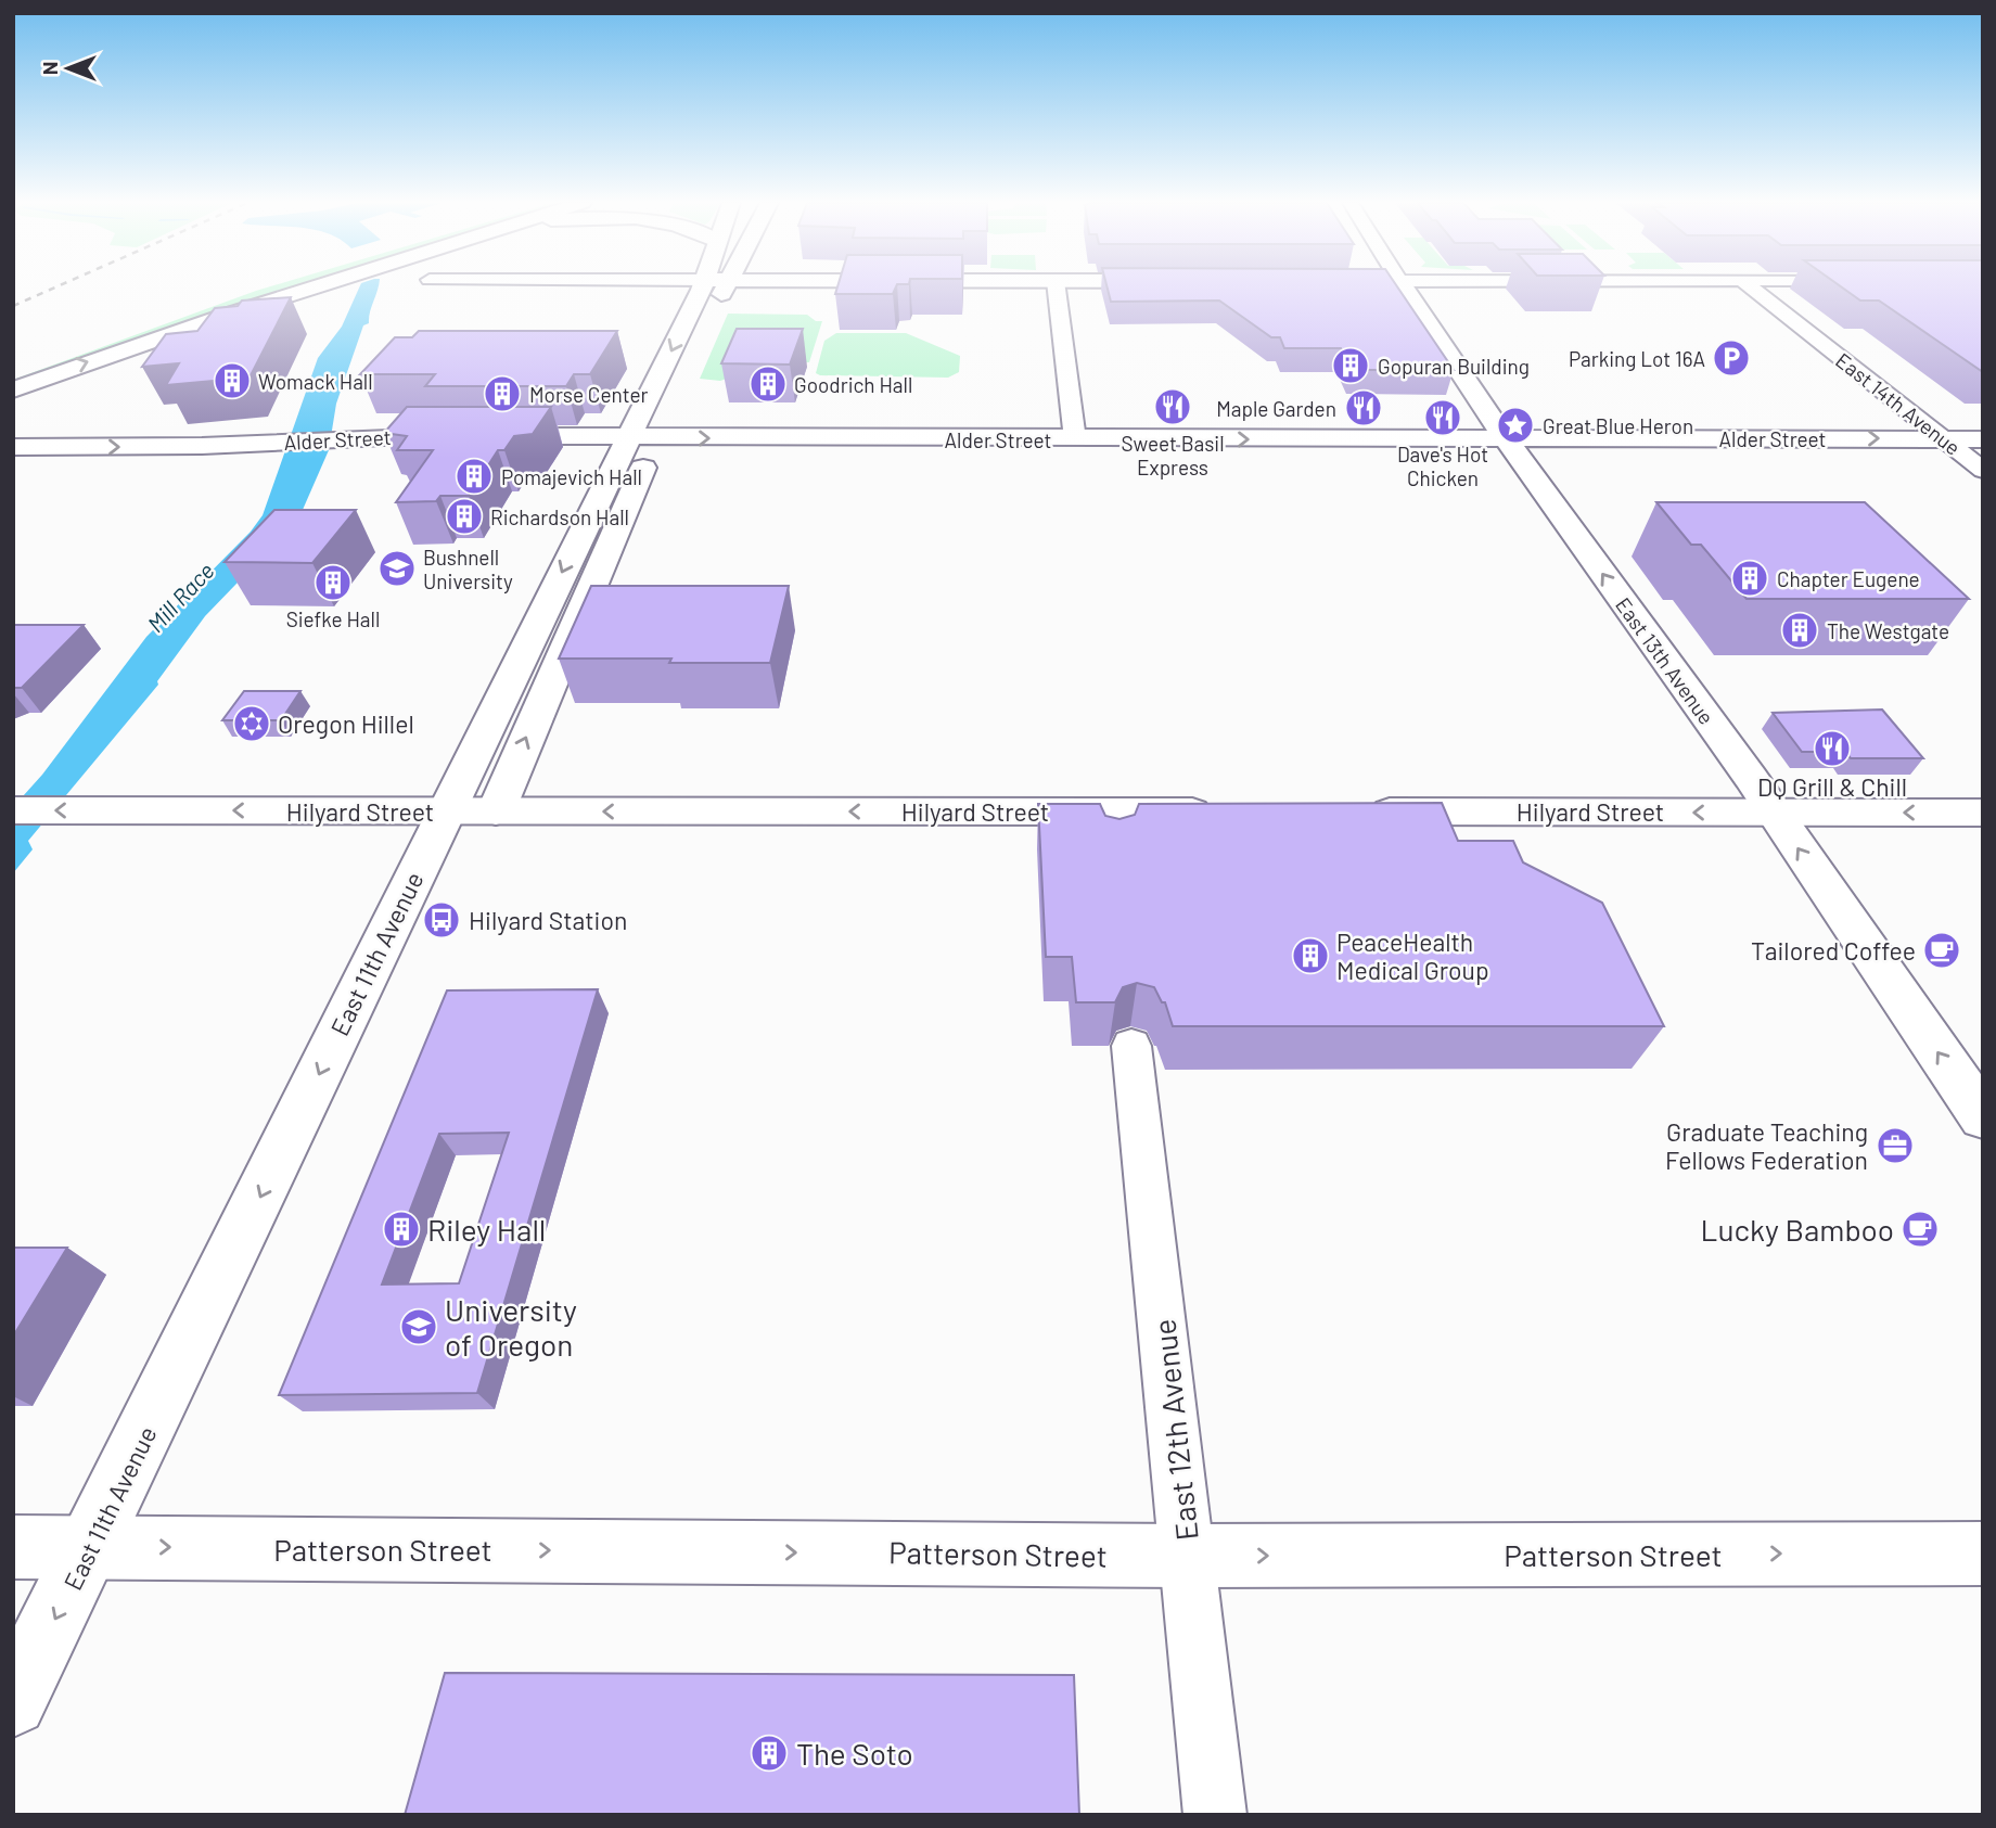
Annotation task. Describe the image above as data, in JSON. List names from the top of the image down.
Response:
{
  "streets": {
    "main road": [
      "Alder Street",
      "East 13th Avenue",
      "Hilyard Street",
      "East 11th Avenue",
      "Patterson Street"
    ],
    "street": ["East 14th Avenue", "East 12th Avenue"]
  },
  "crossings": [
    ["East 14th Avenue", "Alder Street"],
    ["Alder Street", "East 13th Avenue"],
    ["Alder Street", "East 11th Avenue"],
    ["East 13th Avenue", "Hilyard Street"],
    ["Hilyard Street", "East 11th Avenue"],
    ["East 11th Avenue", "Patterson Street"],
    ["East 12th Avenue", "Patterson Street"]
  ],
  "one_way": [
    "Alder Street",
    "East 13th Avenue",
    "Hilyard Street",
    "Patterson Street"
  ],
  "water": ["Mill Race"],
  "places": {
    "parking": ["Parking Lot 16A"],
    "building": [
      "Gopuran Building",
      "Womack Hall",
      "Goodrich Hall",
      "Morse Center",
      "Pomajevich Hall",
      "Richardson Hall",
      "Chapter Eugene",
      "Siefke Hall",
      "The Westgate",
      "PeaceHealth Medical Group",
      "Riley Hall",
      "The Soto"
    ],
    "restaurant": [
      "Sweet Basil Express",
      "Maple Garden",
      "Dave's Hot Chicken",
      "DQ Grill & Chill"
    ],
    "place": ["Great Blue Heron"],
    "school or university": ["Bushnell University", "University of Oregon"],
    "synagogue": ["Oregon Hillel"],
    "bus stop": ["Hilyard Station"],
    "cafe": ["Tailored Coffee", "Lucky Bamboo"],
    "office": ["Graduate Teaching Fellows Federation"]
  },
  "north": "left"
}
